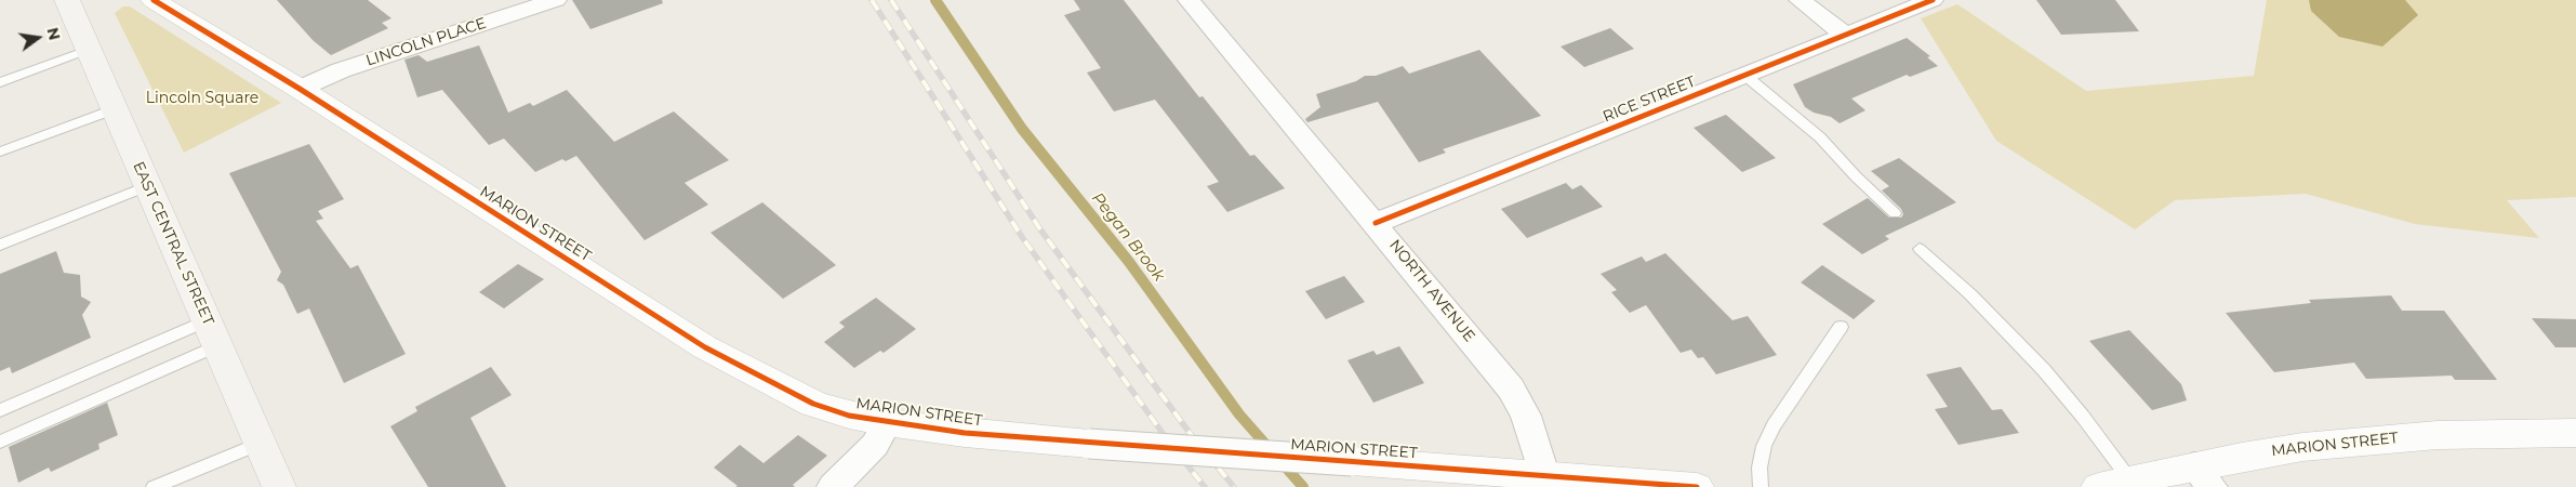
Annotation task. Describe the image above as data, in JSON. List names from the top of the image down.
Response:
{
  "streets": {
    "main road": ["EAST CENTRAL STREET"],
    "street": [
      "LINCOLN PLACE",
      "RICE STREET",
      "MARION STREET",
      "NORTH AVENUE"
    ]
  },
  "crossings": [
    ["LINCOLN PLACE", "MARION STREET"],
    ["RICE STREET", "NORTH AVENUE"],
    ["MARION STREET", "NORTH AVENUE"]
  ],
  "water": ["Pegan Brook"],
  "parks": ["Lincoln Square"],
  "north": "right"
}
